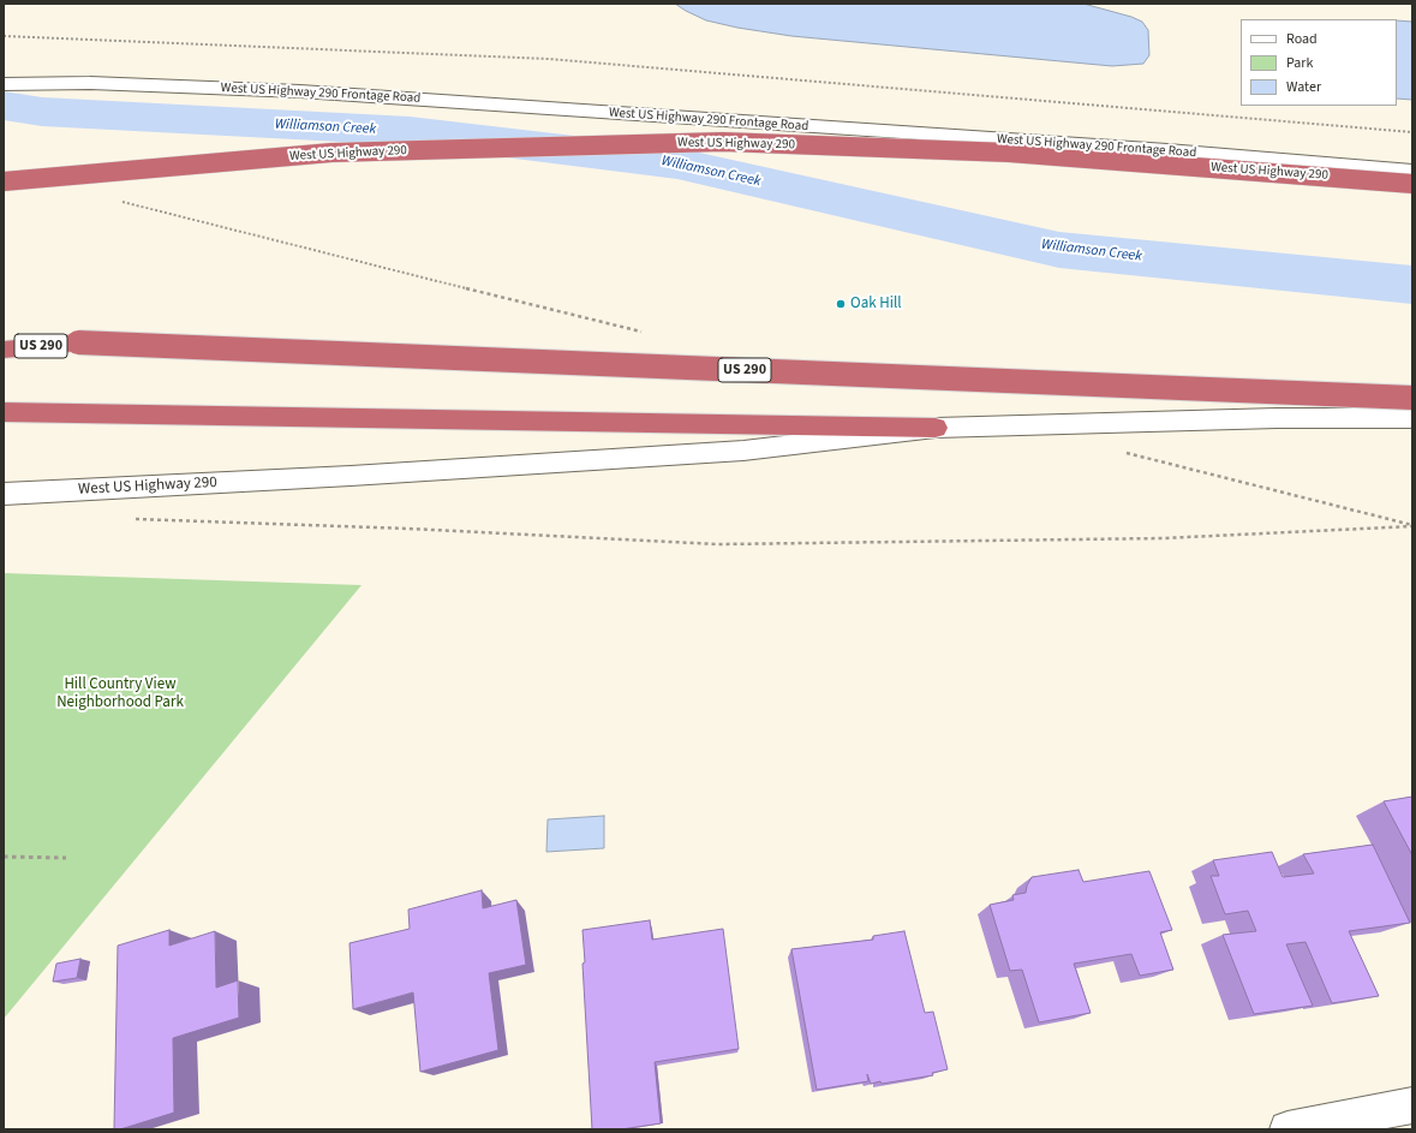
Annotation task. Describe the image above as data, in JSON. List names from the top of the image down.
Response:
{
  "streets": {
    "highway": ["West US Highway 290", "US 290"],
    "main road": ["West US Highway 290 Frontage Road"]
  },
  "water": ["Williamson Creek"],
  "parks": ["Hill Country View Neighborhood Park"],
  "places": ["Oak Hill"],
  "legend": ["Road", "Park", "Water"]
}
